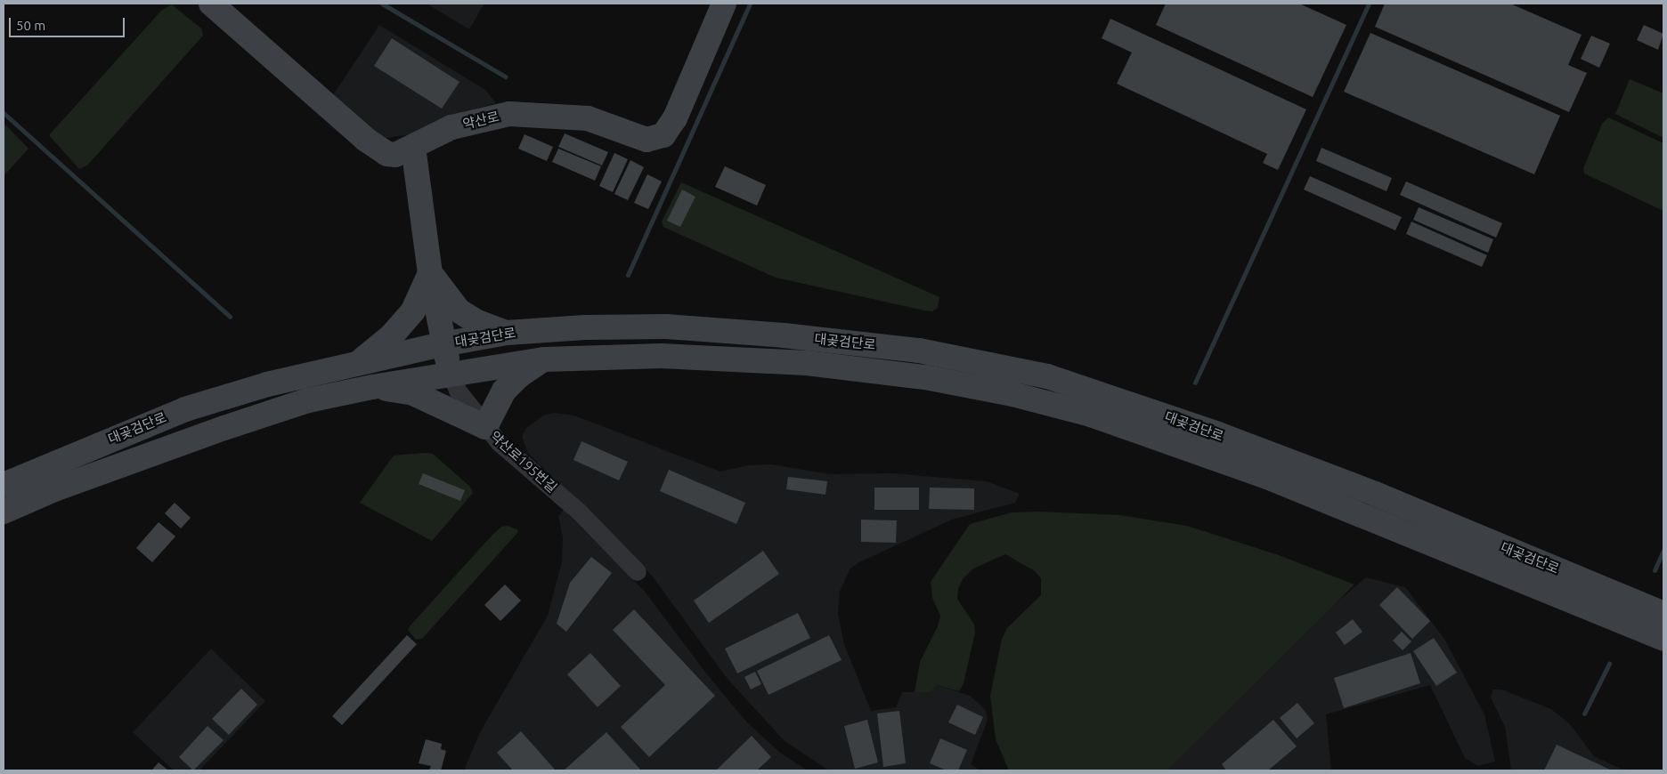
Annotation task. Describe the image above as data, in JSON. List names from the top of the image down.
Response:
{
  "streets": {
    "main road": ["약산로", "대곶검단로", "약산로195번길"]
  },
  "crossings": [
    ["약산로", "약산로195번길"],
    ["대곶검단로", "약산로195번길"]
  ],
  "scale_bar": "50 m"
}
